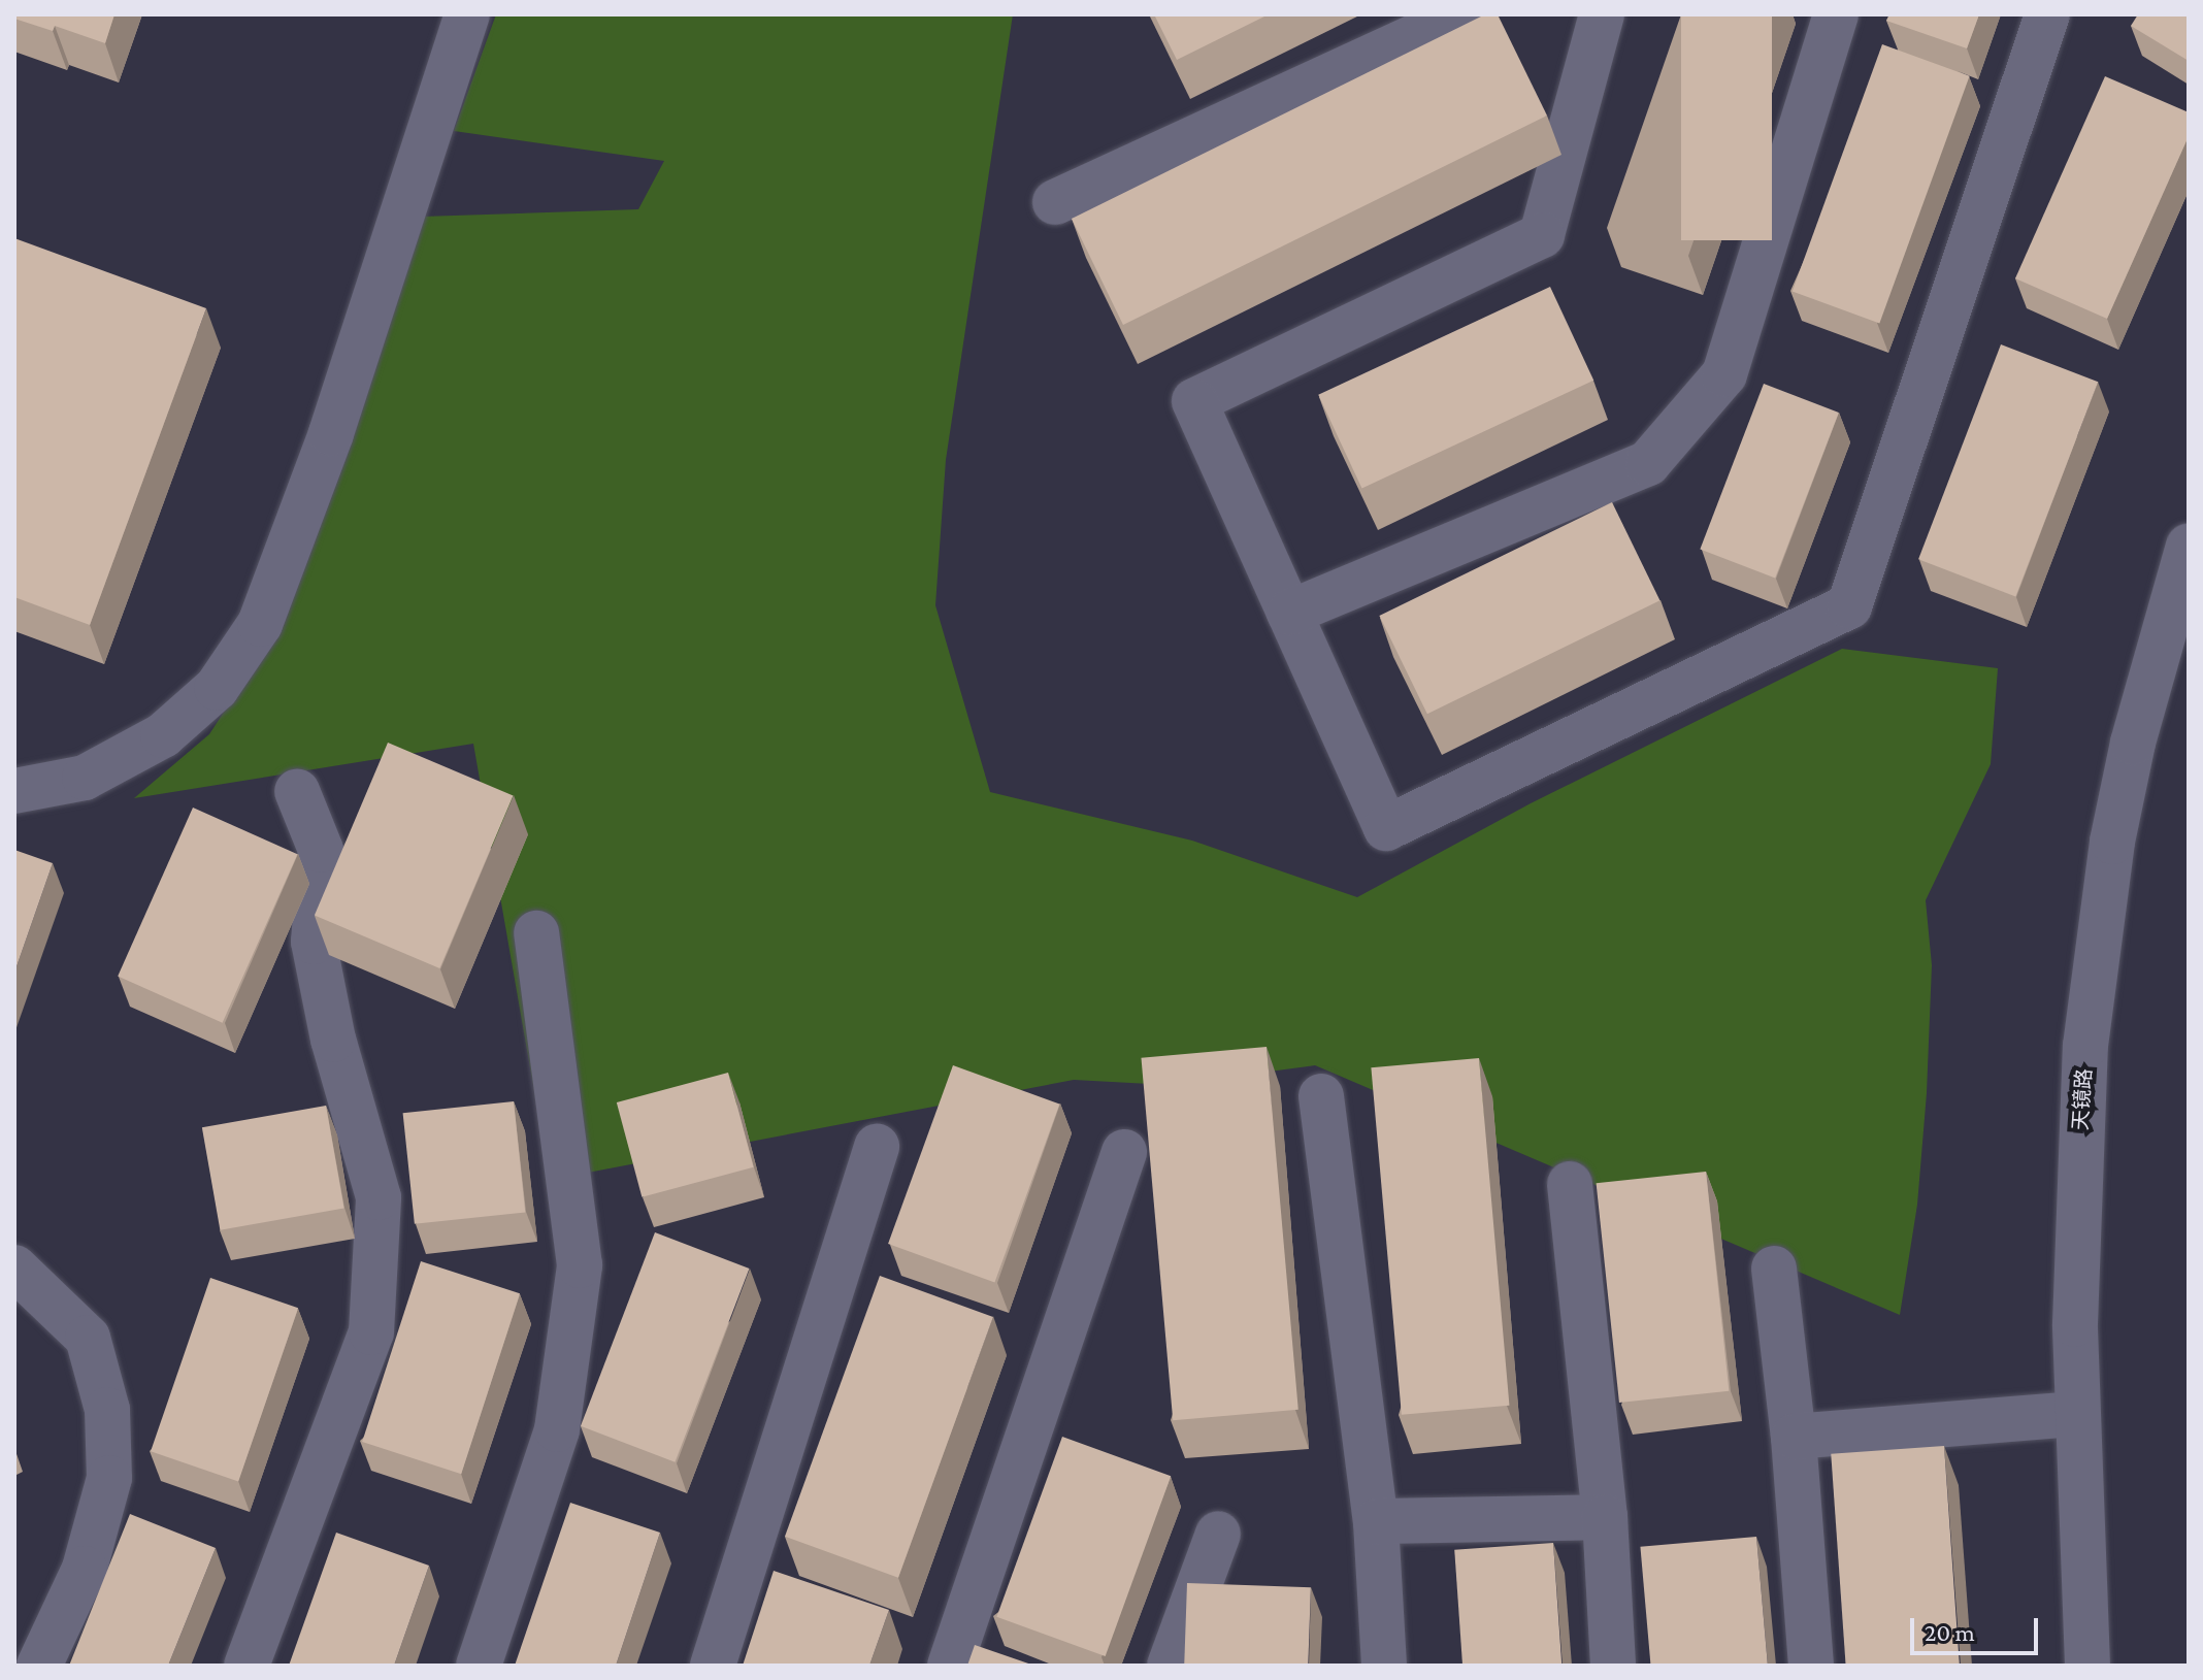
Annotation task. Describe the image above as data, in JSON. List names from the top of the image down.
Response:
{
  "streets": {
    "street": ["天镜路"]
  },
  "scale_bar": "20 m"
}
